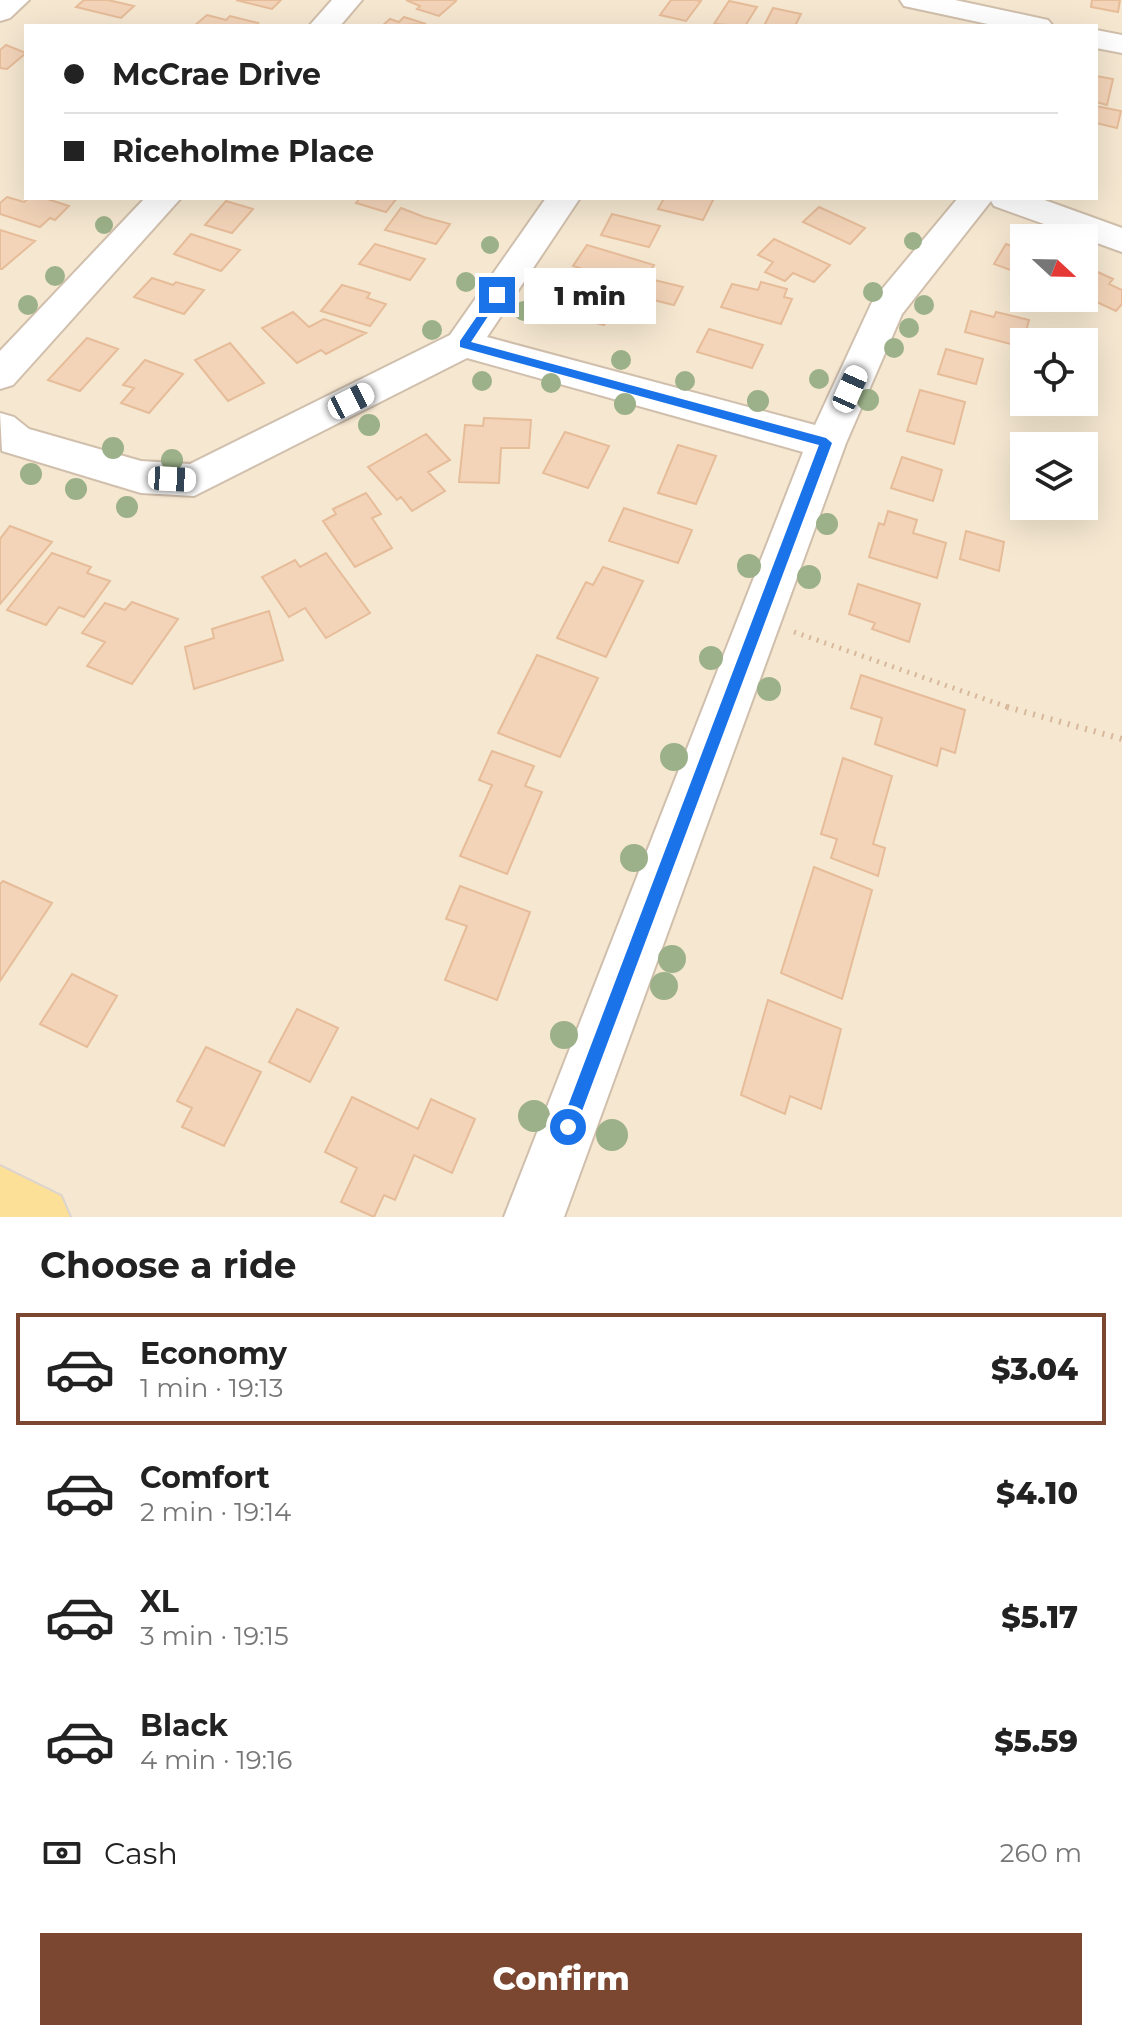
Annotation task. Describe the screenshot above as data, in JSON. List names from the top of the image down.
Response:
{
  "north": "right",
  "page": {
    "banner": ["McCrae Drive", "Riceholme Place"],
    "bubble": "1 min",
    "heading": "Choose a ride",
    "list": [
      {
        "name": "Economy",
        "note": "1 min · 19:13",
        "value": "$3.04"
      },
      {
        "name": "Comfort",
        "note": "2 min · 19:14",
        "value": "$4.10"
      },
      {
        "name": "XL",
        "note": "3 min · 19:15",
        "value": "$5.17"
      },
      {
        "name": "Black",
        "note": "4 min · 19:16",
        "value": "$5.59"
      }
    ],
    "pay": ["Cash", "260 m"],
    "buttons": "Confirm"
  }
}
